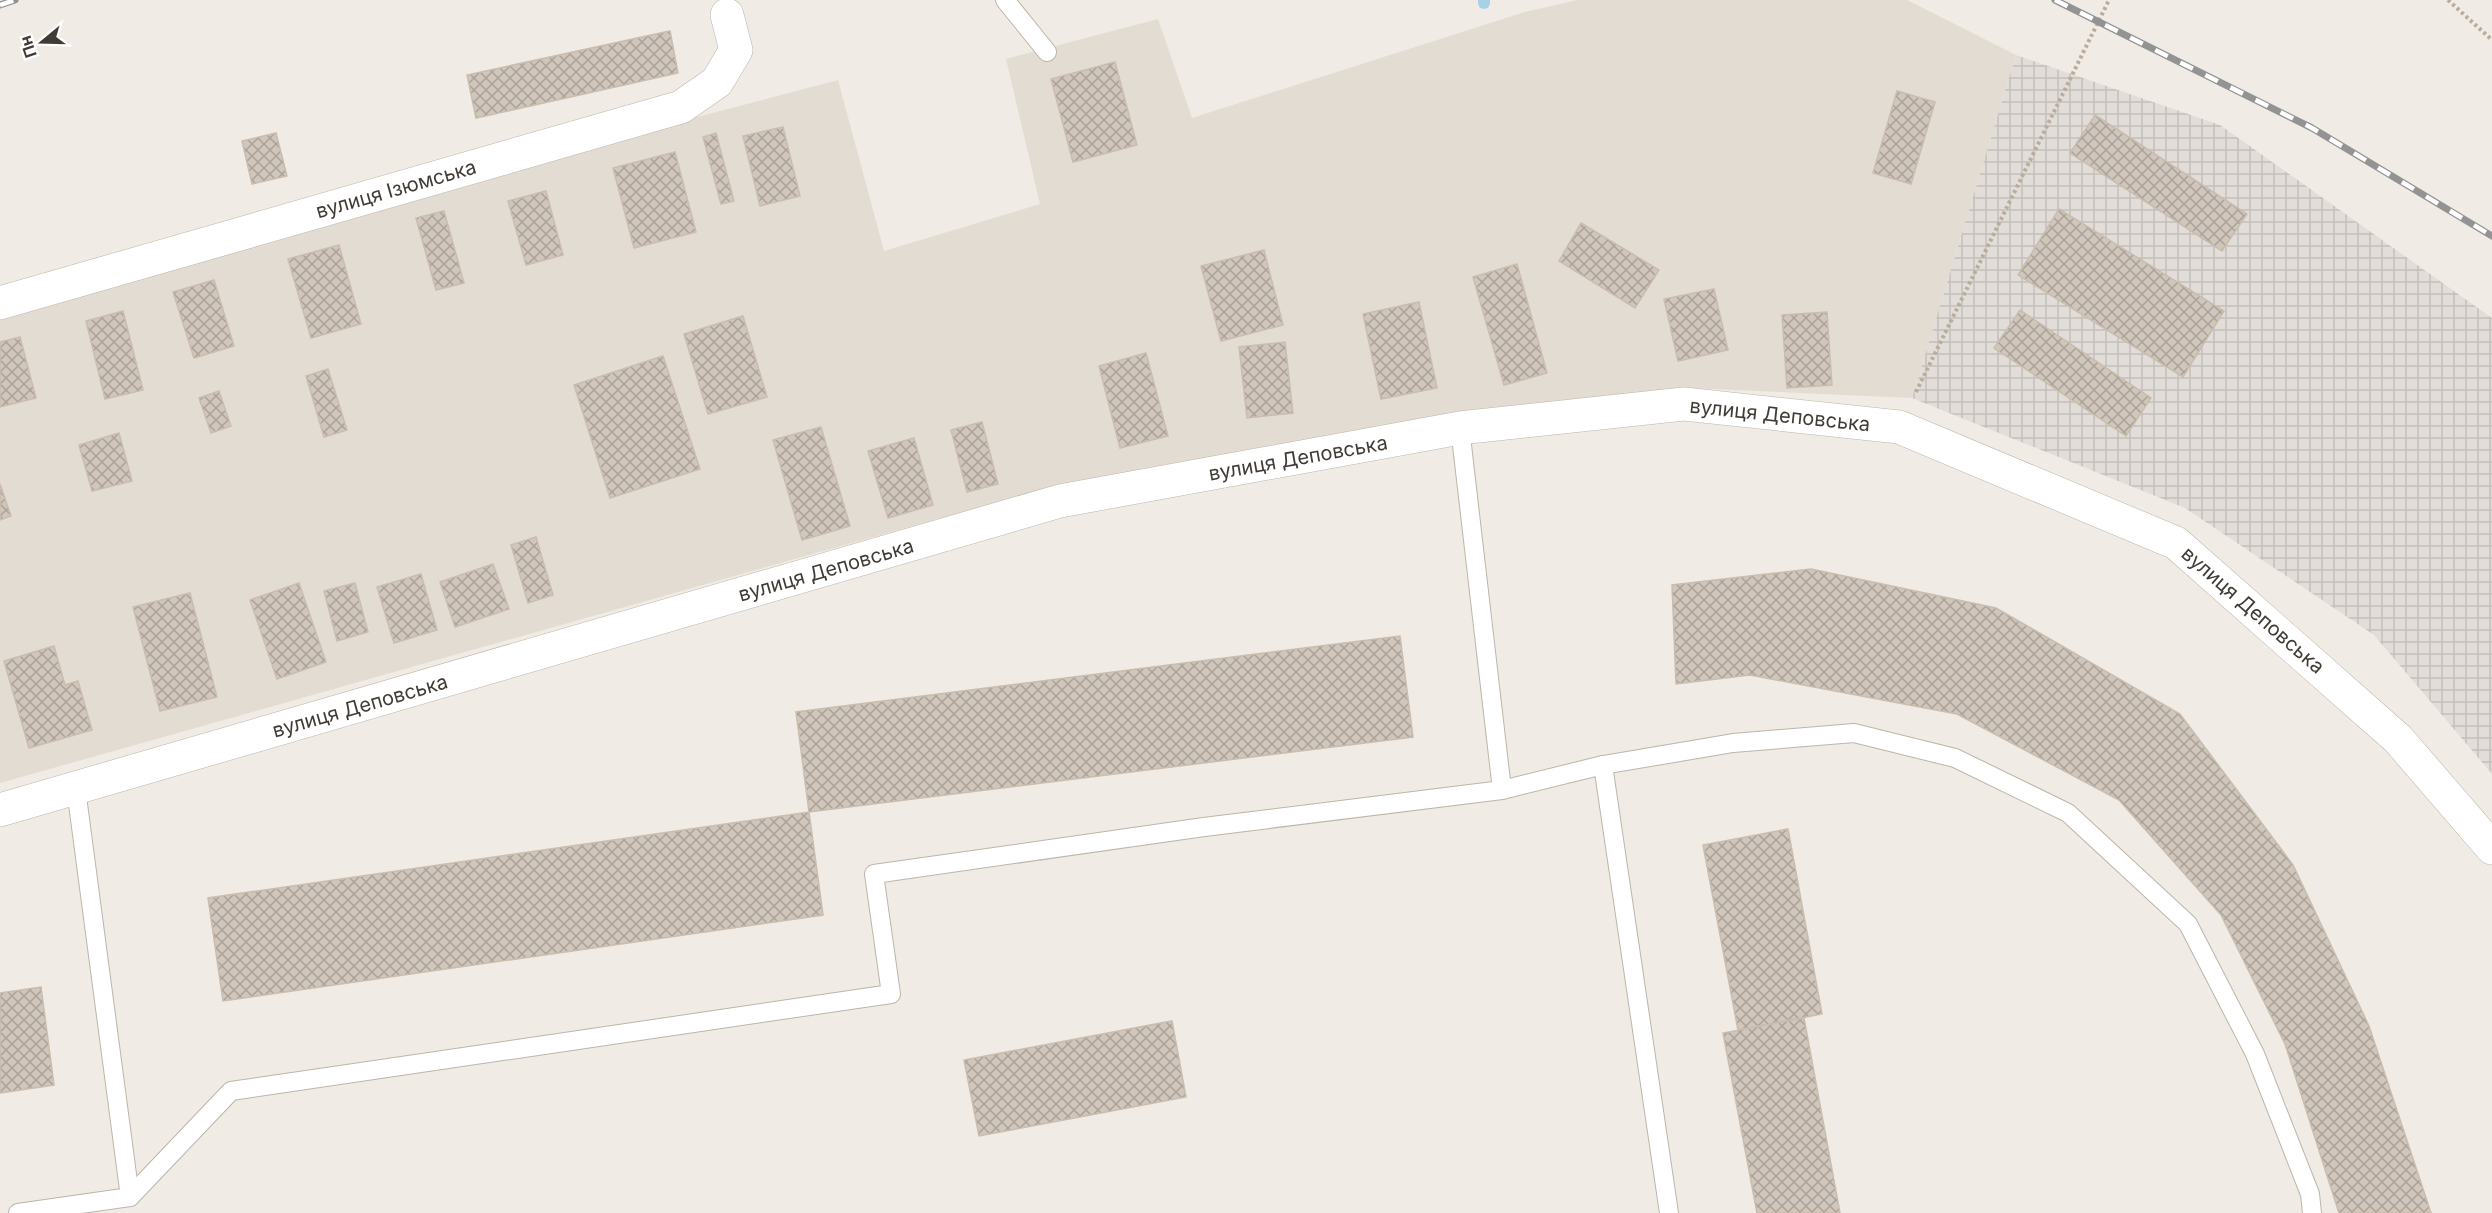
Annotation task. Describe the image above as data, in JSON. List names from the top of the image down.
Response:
{
  "streets": {
    "street": ["вулиця Ізюмська", "вулиця Деповська"]
  },
  "north": "left"
}
